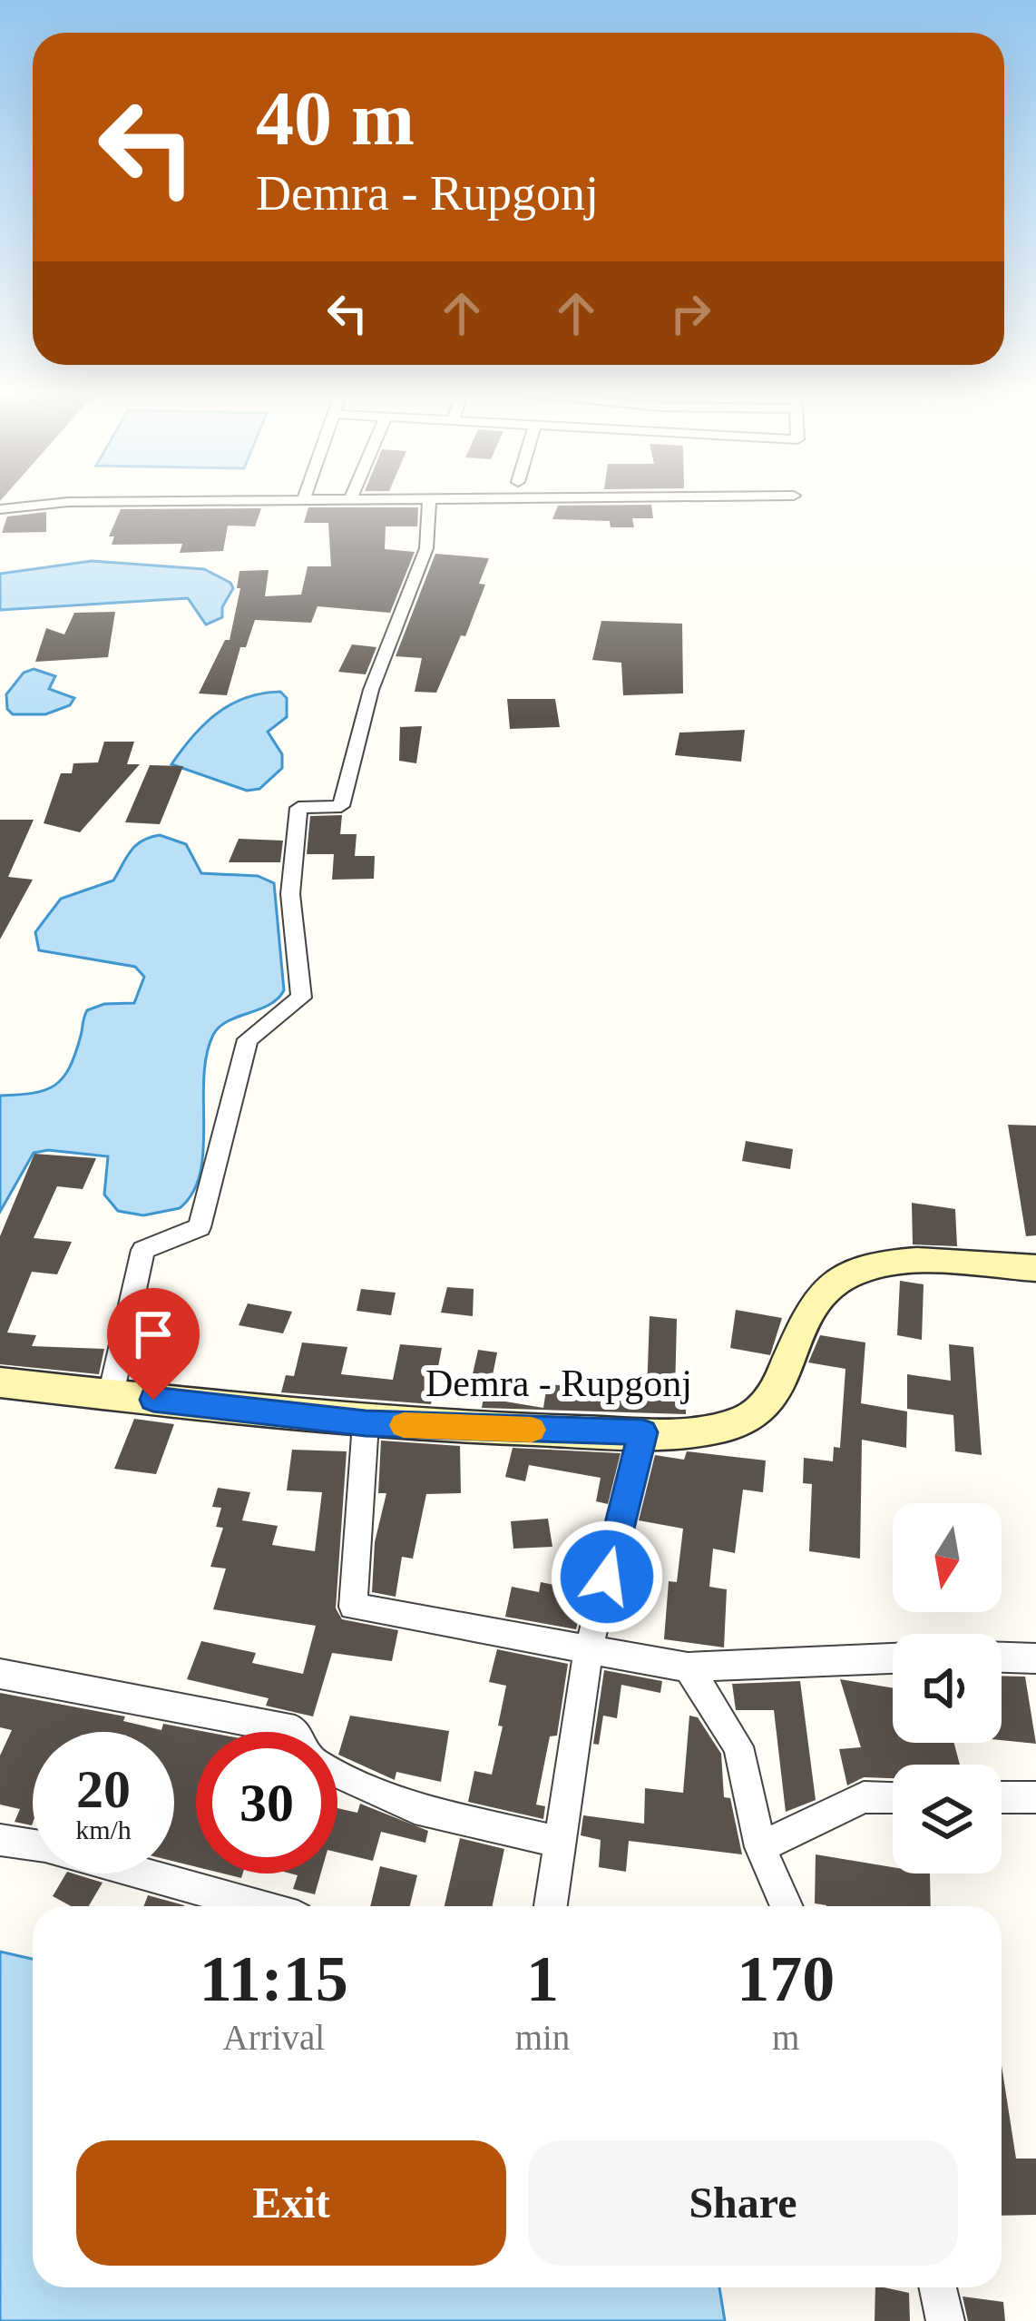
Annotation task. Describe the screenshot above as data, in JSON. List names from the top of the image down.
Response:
{
  "streets": {
    "street": ["Demra - Rupgonj"]
  },
  "north": "bottom",
  "page": {
    "turn": ["40 m", "Demra - Rupgonj"],
    "speed": "20 km/h",
    "limit": "30",
    "eta": [
      "11:15",
      "Arrival",
      "1",
      "min",
      "170",
      "m"
    ],
    "buttons": ["Exit", "Share"]
  }
}
